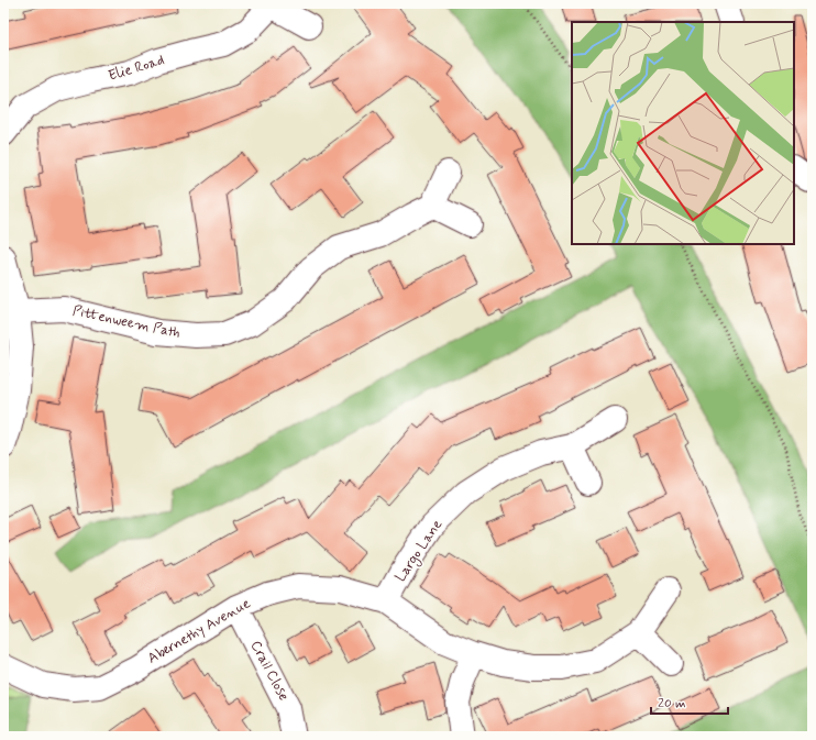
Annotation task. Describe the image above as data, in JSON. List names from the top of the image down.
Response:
{
  "streets": {
    "street": [
      "Elie Road",
      "Pittenweem Path",
      "Largo Lane",
      "Abernethy Avenue",
      "Crail Close"
    ]
  },
  "crossings": [
    ["Largo Lane", "Abernethy Avenue"],
    ["Abernethy Avenue", "Crail Close"]
  ],
  "scale_bar": "20 m"
}
